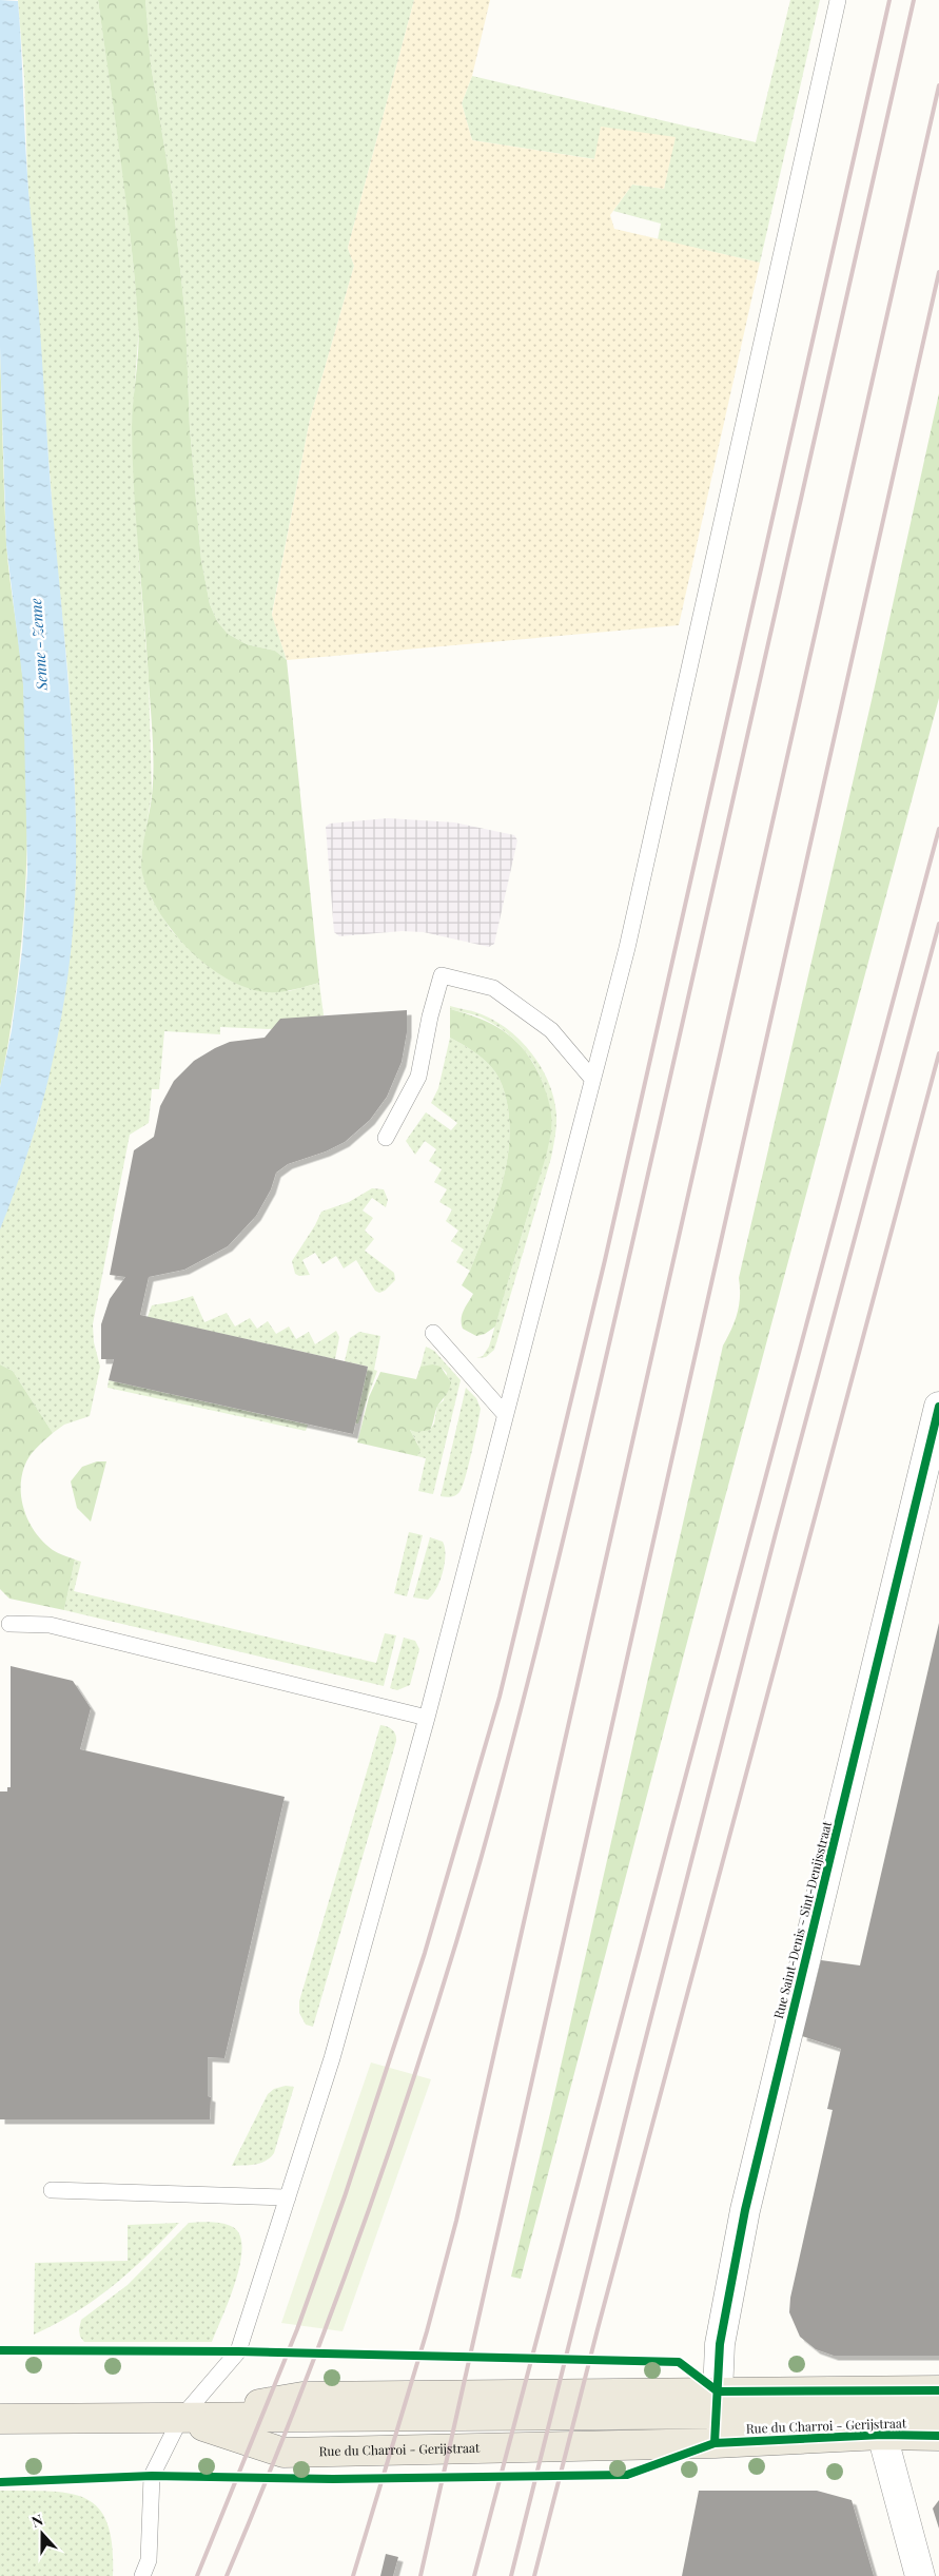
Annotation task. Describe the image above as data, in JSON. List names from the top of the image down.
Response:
{
  "streets": {
    "main road": ["Rue du Charroi - Gerijstraat"],
    "street": ["Rue Saint-Denis - Sint-Denijsstraat"]
  },
  "crossings": [
    ["Rue Saint-Denis - Sint-Denijsstraat", "Rue du Charroi - Gerijstraat"]
  ],
  "water": ["Senne - Zenne"],
  "north": "top"
}
